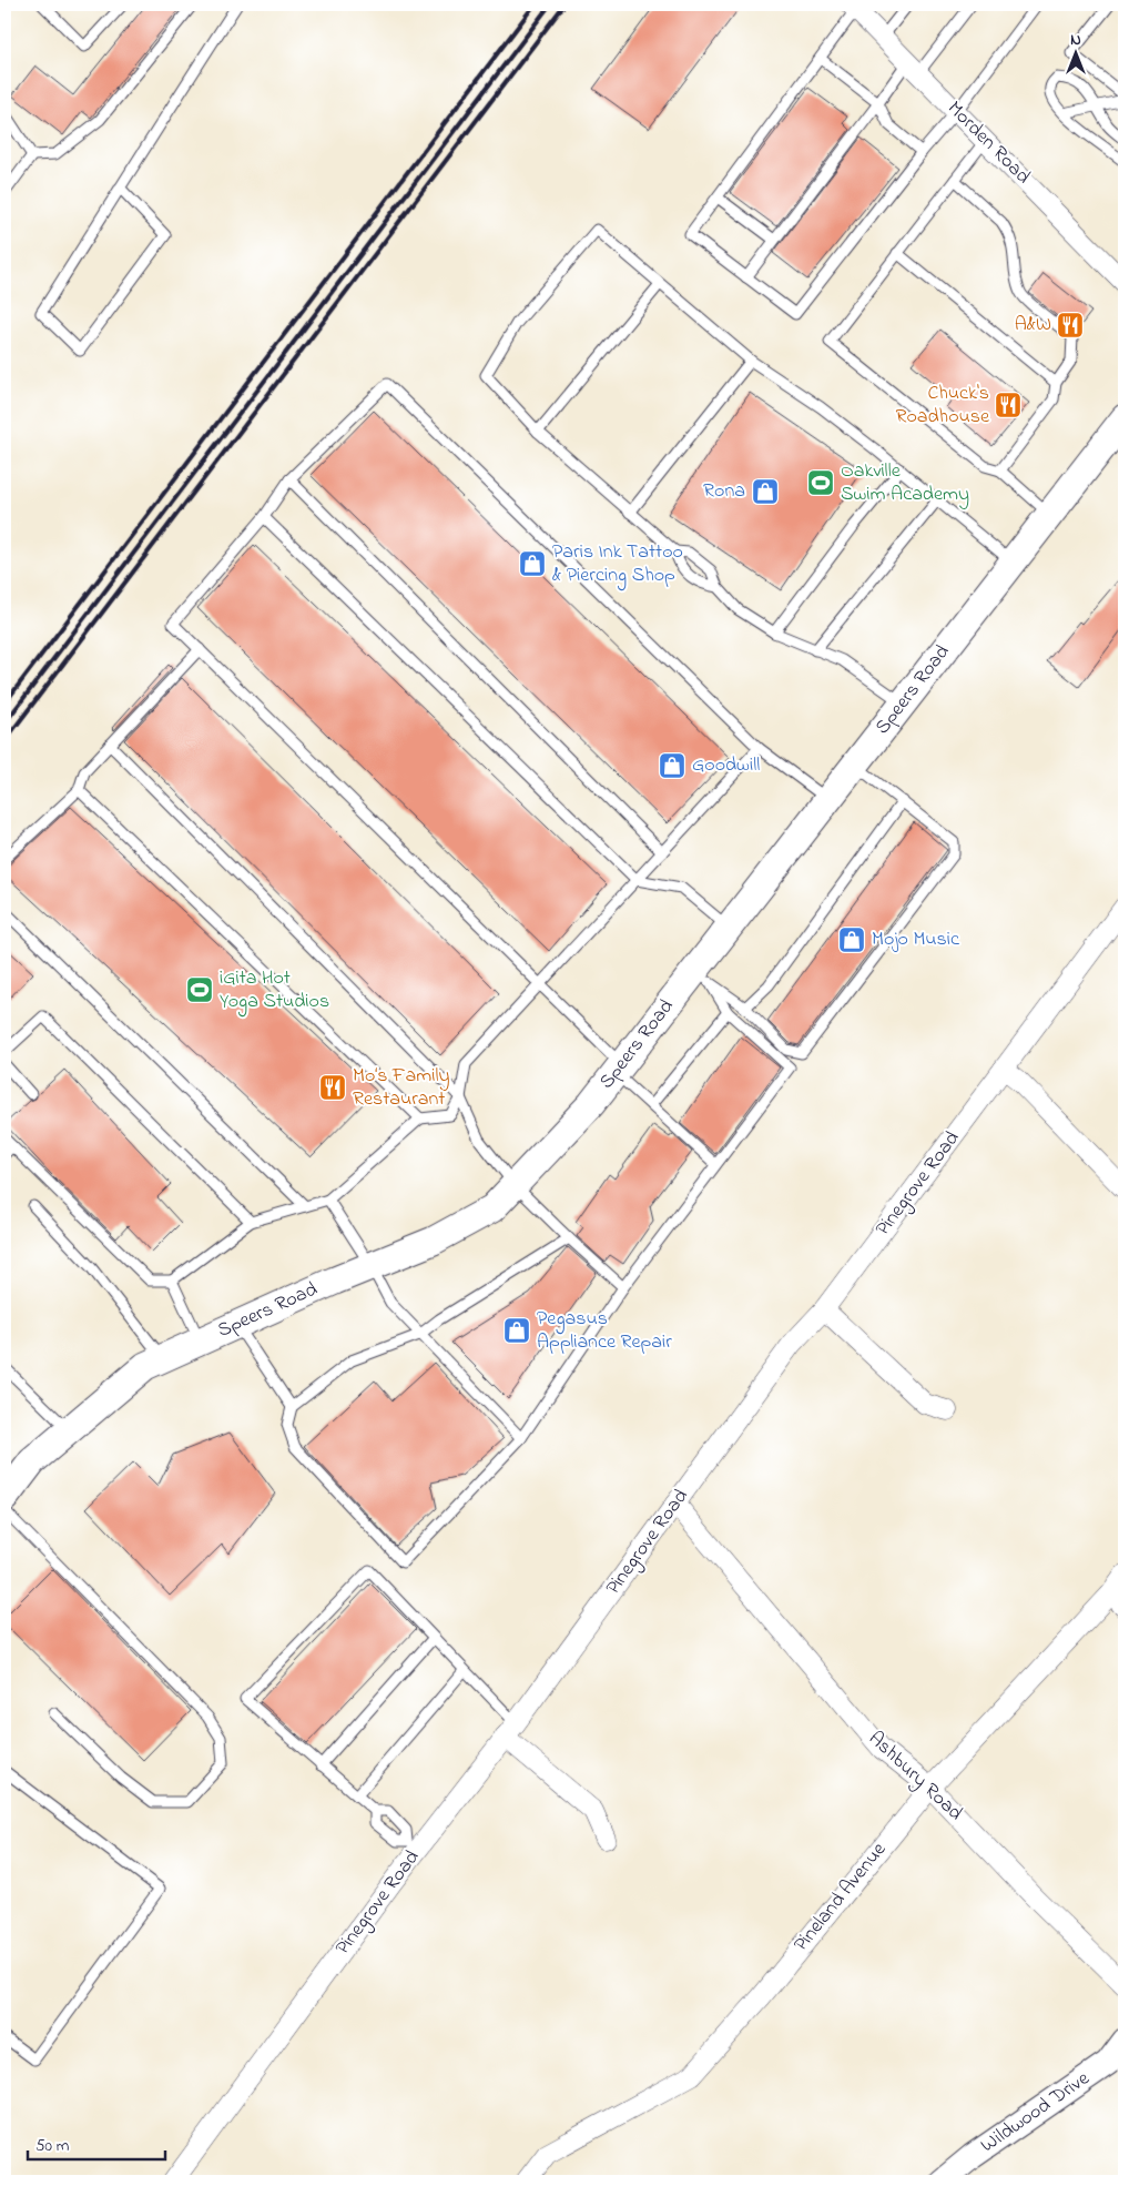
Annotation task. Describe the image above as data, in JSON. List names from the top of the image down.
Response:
{
  "streets": {
    "main road": ["Speers Road"],
    "street": [
      "Morden Road",
      "Pinegrove Road",
      "Ashbury Road",
      "Pineland Avenue",
      "Wildwood Drive"
    ]
  },
  "crossings": [
    ["Pinegrove Road", "Ashbury Road"],
    ["Ashbury Road", "Pineland Avenue"]
  ],
  "places": {
    "restaurant": ["A&W", "Chuck's Roadhouse", "Mo‘s Family Restaurant"],
    "sports": ["Oakville Swim Academy", "iGita Hot Yoga Studios"],
    "shop": [
      "Rona",
      "Paris Ink Tattoo & Piercing Shop",
      "Goodwill",
      "Mojo Music",
      "Pegasus Appliance Repair"
    ]
  },
  "scale_bar": "50 m",
  "north": "top"
}
